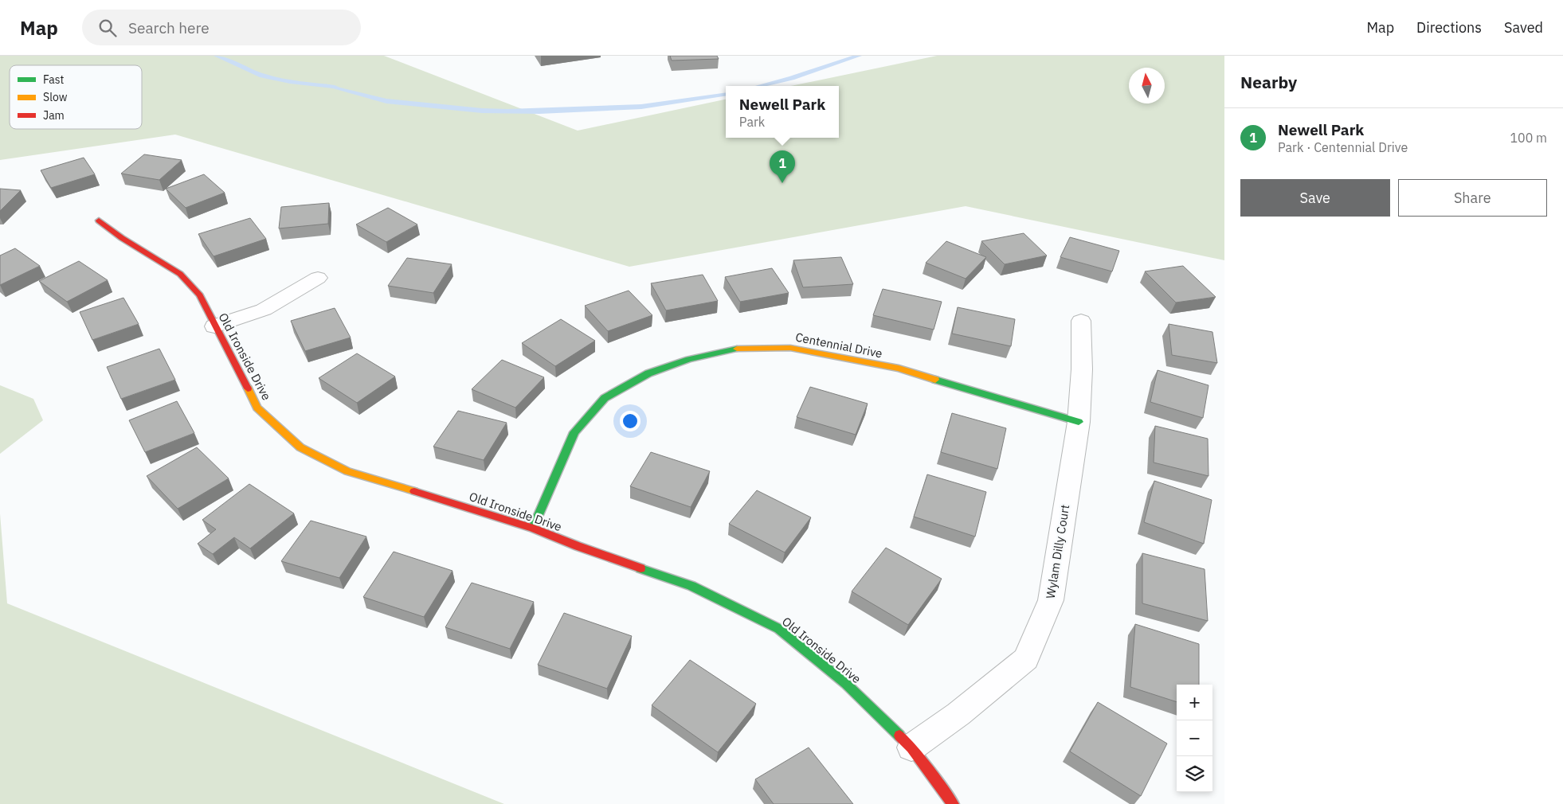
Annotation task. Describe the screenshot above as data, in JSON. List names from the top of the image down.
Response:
{
  "streets": {
    "street": ["Centennial Drive", "Old Ironside Drive", "Wylam Dilly Court"]
  },
  "crossings": [
    ["Centennial Drive", "Old Ironside Drive"],
    ["Centennial Drive", "Wylam Dilly Court"],
    ["Old Ironside Drive", "Wylam Dilly Court"]
  ],
  "legend": ["Fast", "Slow", "Jam"],
  "north": "top",
  "page": {
    "header": "Map",
    "search": "Search here",
    "nav": ["Map", "Directions", "Saved"],
    "heading": "Nearby",
    "popup": ["Newell Park", "Park"],
    "list": [
      {
        "mark": "1",
        "name": "Newell Park",
        "note": "Park · Centennial Drive",
        "value": "100 m"
      }
    ],
    "pins": "1",
    "buttons": ["Save", "Share"],
    "map_buttons": ["+", "−"]
  }
}
